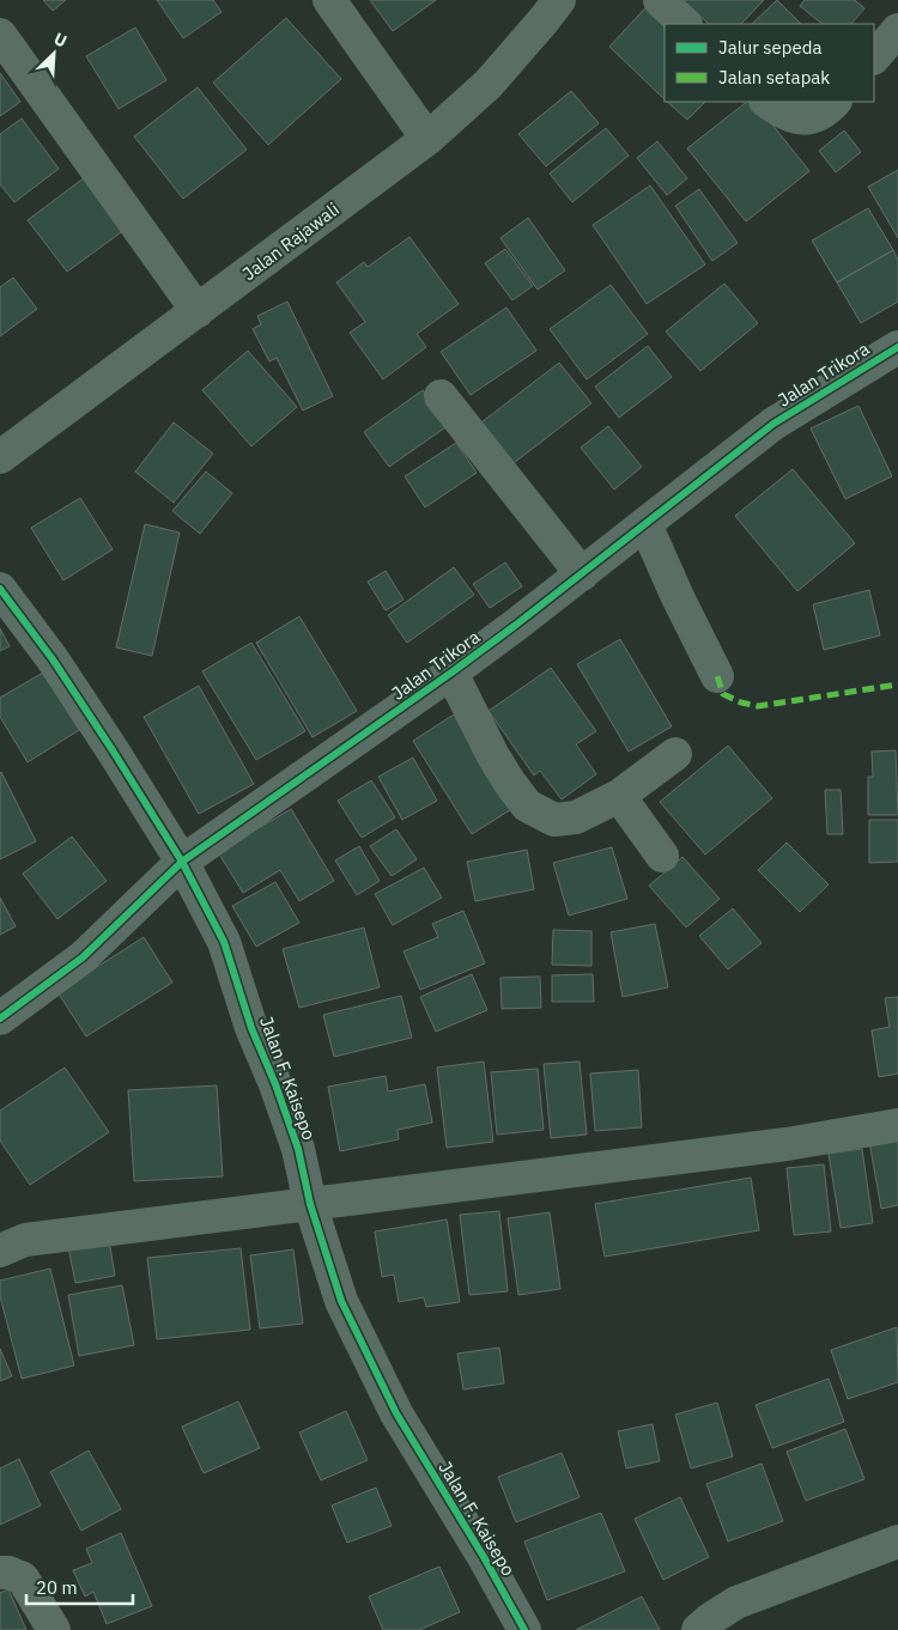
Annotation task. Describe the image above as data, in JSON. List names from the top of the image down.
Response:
{
  "streets": {
    "street": ["Jalan Rajawali", "Jalan Trikora", "Jalan F. Kaisepo"]
  },
  "crossings": [
    ["Jalan Trikora", "Jalan F. Kaisepo"]
  ],
  "legend": ["Jalur sepeda", "Jalan setapak"],
  "scale_bar": "20 m",
  "north": "top right"
}
